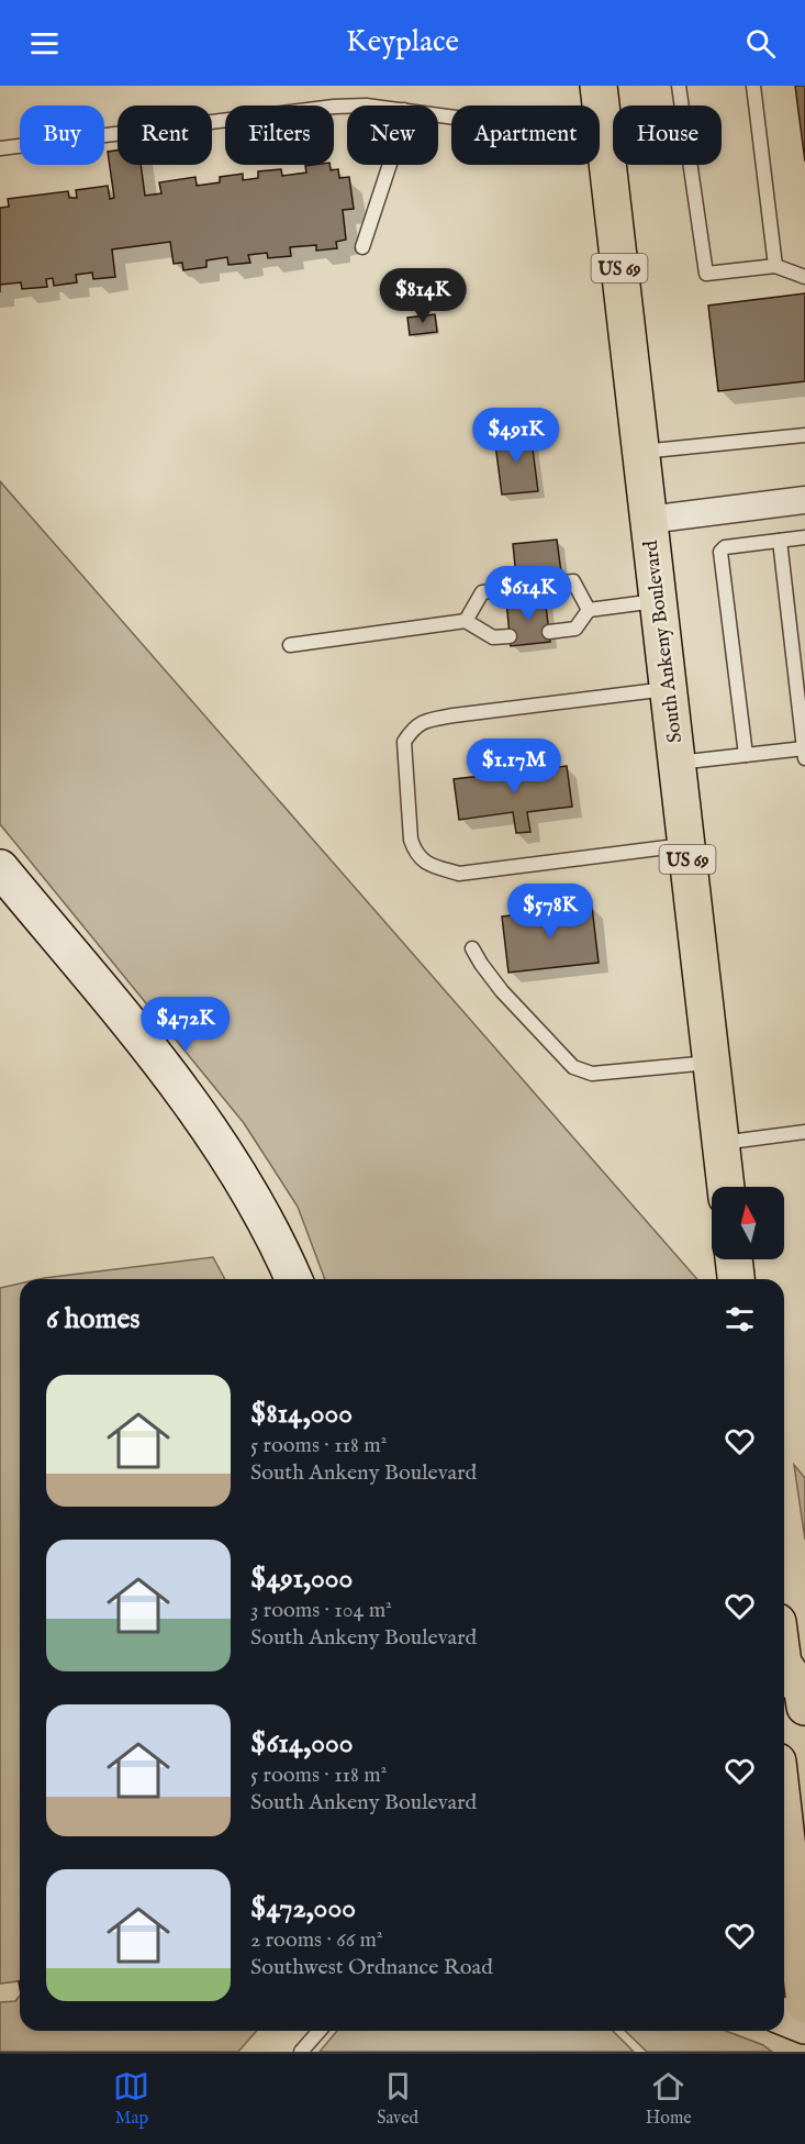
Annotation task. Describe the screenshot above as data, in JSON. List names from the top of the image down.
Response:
{
  "streets": {
    "main road": ["US 69", "South Ankeny Boulevard"]
  },
  "north": "top",
  "page": {
    "header": "Keyplace",
    "chip": [
      "Buy",
      "Rent",
      "Filters",
      "New",
      "Apartment",
      "House"
    ],
    "price": [
      "$814K",
      "$491K",
      "$614K",
      "$1.17M",
      "$578K",
      "$472K"
    ],
    "heading": "6 homes",
    "list": [
      {
        "name": "$814,000",
        "note": "5 rooms · 118 m² · South Ankeny Boulevard"
      },
      {
        "name": "$491,000",
        "note": "3 rooms · 104 m² · South Ankeny Boulevard"
      },
      {
        "name": "$614,000",
        "note": "5 rooms · 118 m² · South Ankeny Boulevard"
      },
      {
        "name": "$472,000",
        "note": "2 rooms · 66 m² · Southwest Ordnance Road"
      }
    ],
    "tabs": ["Map", "Saved", "Home"]
  }
}
